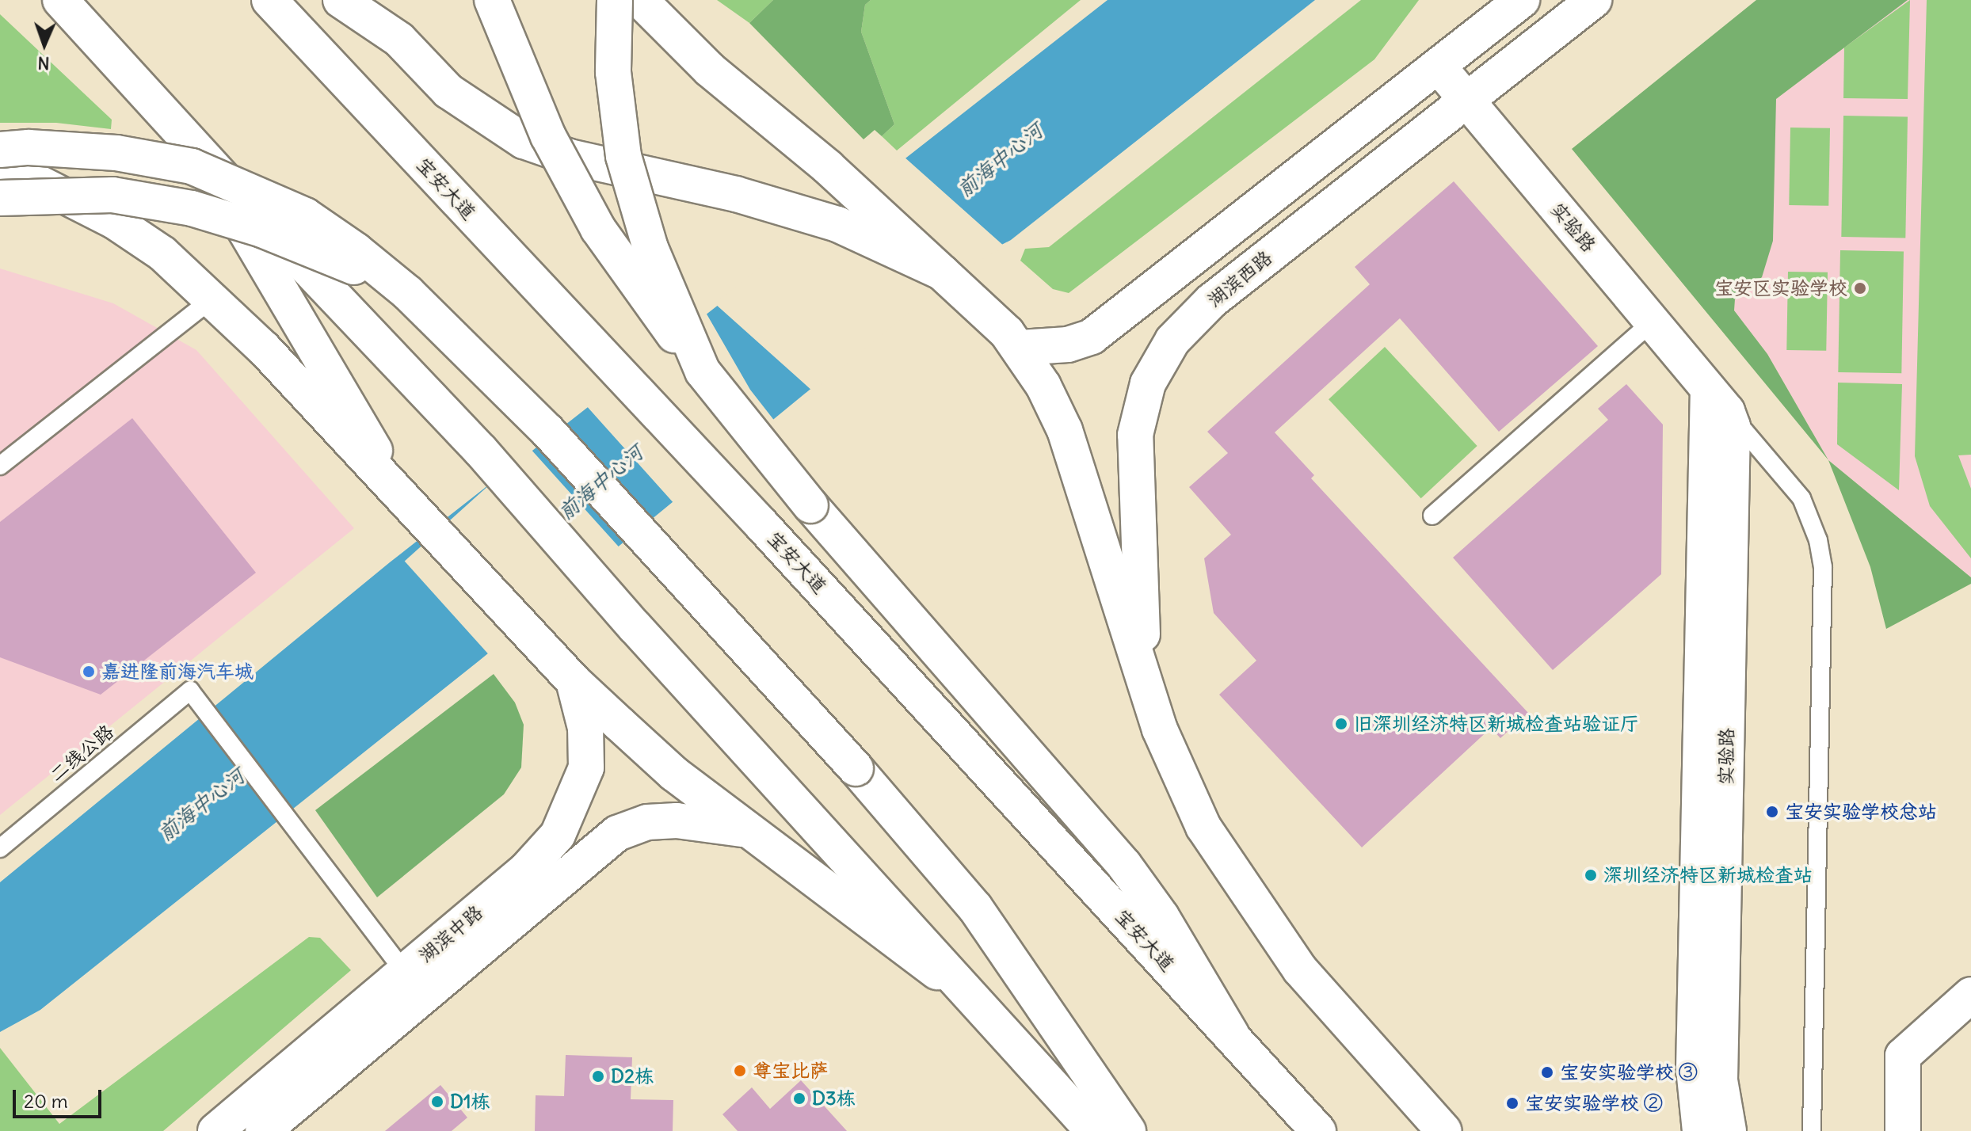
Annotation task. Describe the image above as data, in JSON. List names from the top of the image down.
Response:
{
  "streets": {
    "main road": [
      "宝安大道",
      "实验路",
      "湖滨西路",
      "湖滨中路"
    ],
    "lane": ["二线公路"]
  },
  "crossings": [
    ["实验路", "湖滨西路"],
    ["二线公路", "湖滨中路"]
  ],
  "water": ["前海中心河"],
  "places": [
    "宝安区实验学校",
    "嘉进隆前海汽车城",
    "旧深圳经济特区新城检查站验证厅",
    "宝安实验学校总站",
    "深圳经济特区新城检查站",
    "尊宝比萨",
    "宝安实验学校 ③",
    "D2栋",
    "D3栋",
    "D1栋",
    "宝安实验学校 ②"
  ],
  "scale_bar": "20 m",
  "north": "bottom"
}
